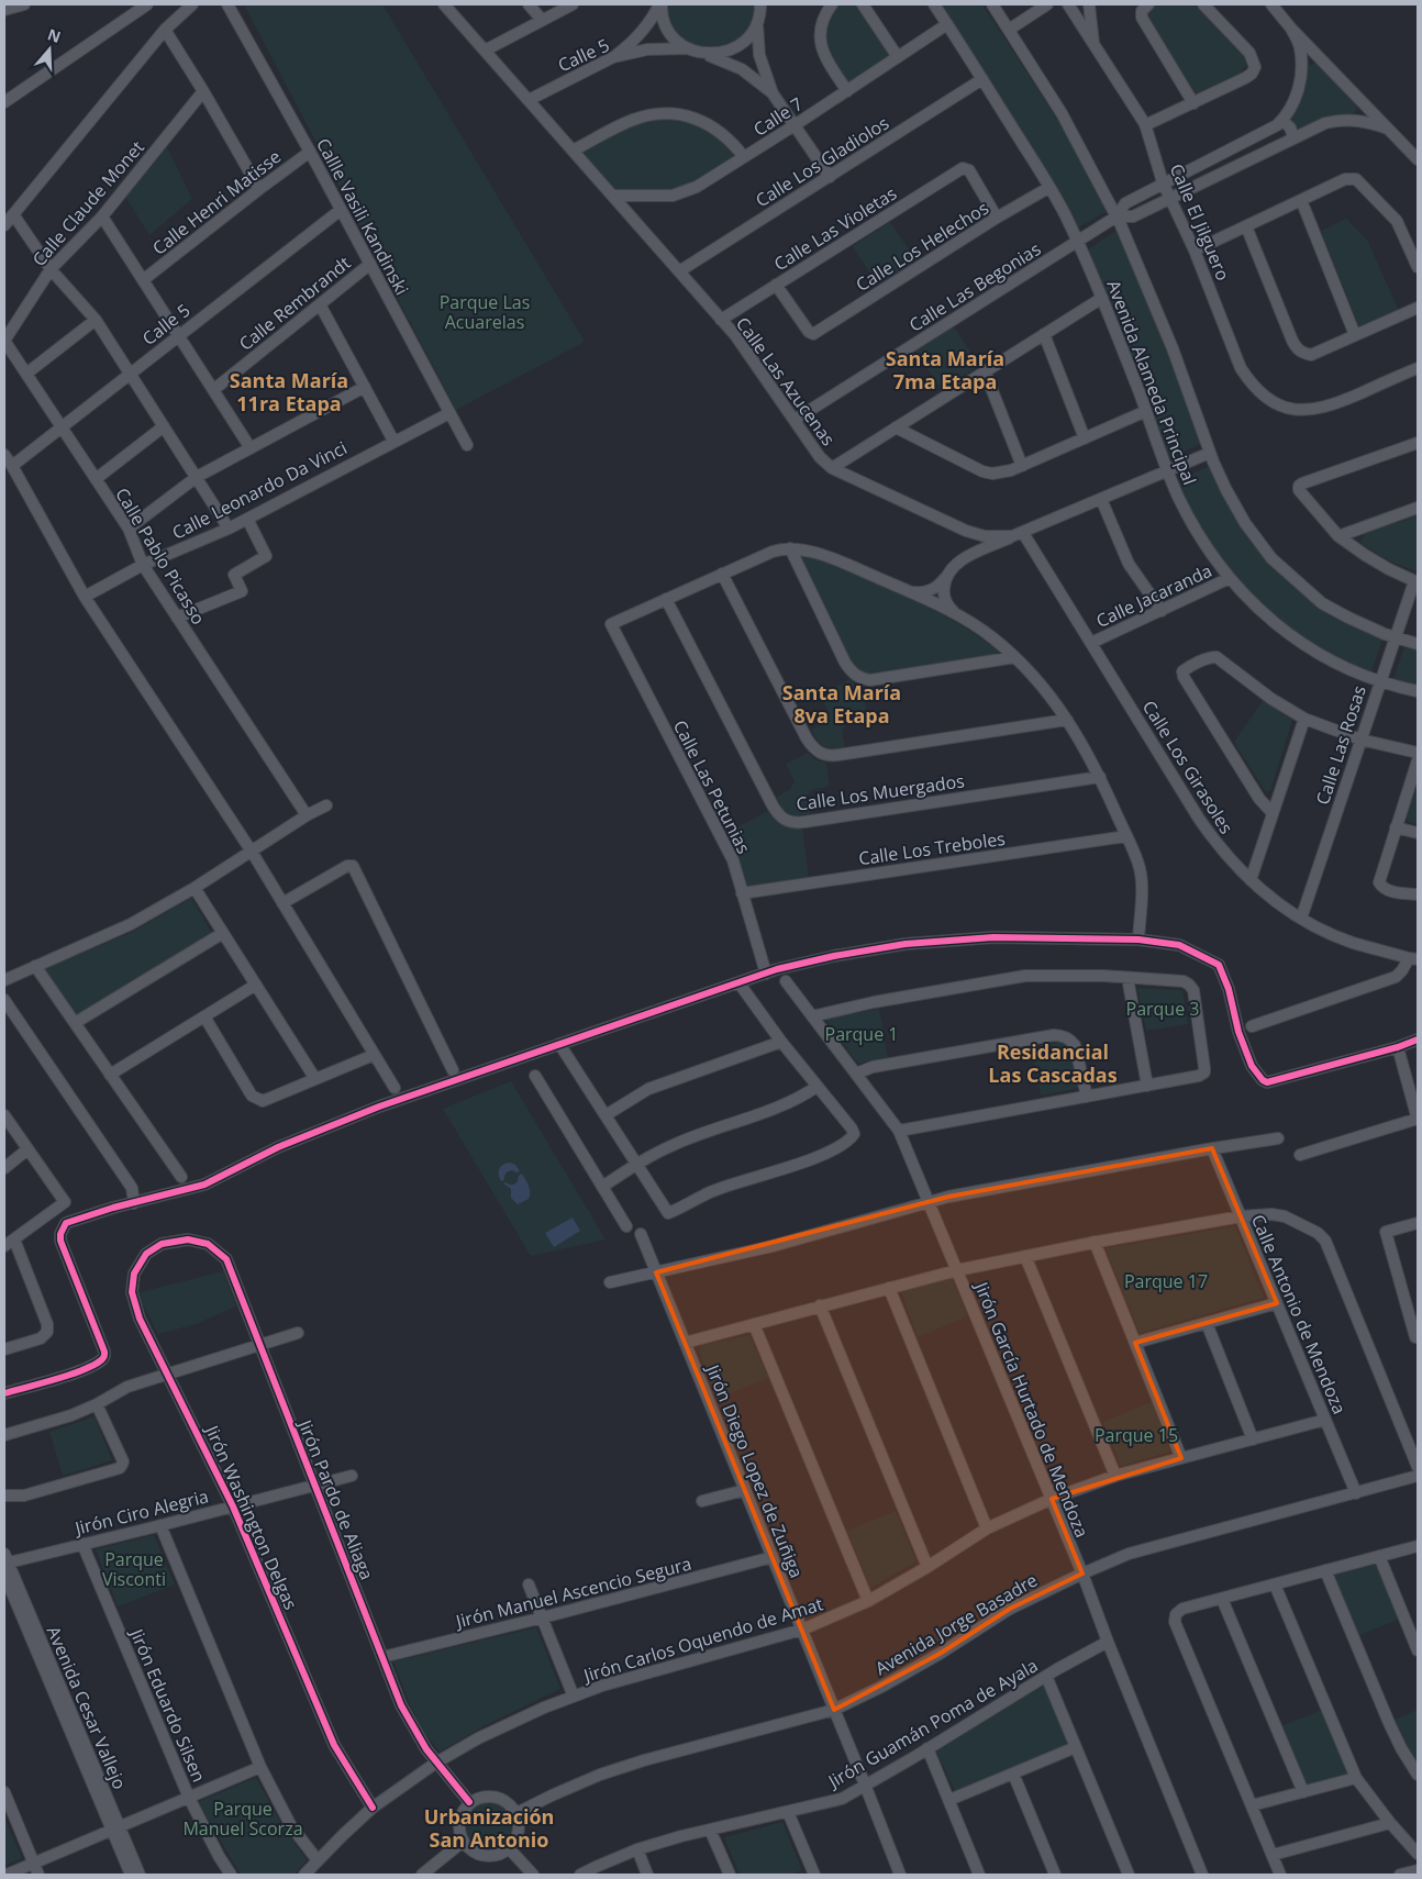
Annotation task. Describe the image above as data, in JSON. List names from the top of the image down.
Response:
{
  "streets": {
    "street": [
      "Calle 5",
      "Calle 7",
      "Calle Los Gladiolos",
      "Calle Henri Matisse",
      "Calle Claude Monet",
      "Callle Vasili Kandinski",
      "Calle El Jilguero",
      "Calle Las Violetas",
      "Calle Los Helechos",
      "Calle Las Begonias",
      "Calle Rembrandt",
      "Calle Las Azucenas",
      "Avenida Alameda Principal",
      "Calle Leonardo Da Vinci",
      "Calle Pablo Picasso",
      "Calle Jacaranda",
      "Calle Las Rosas",
      "Calle Los Girasoles",
      "Calle Las Petunias",
      "Calle Los Muergados",
      "Calle Los Treboles",
      "Calle Antonio de Mendoza",
      "Jirón García Hurtado de Mendoza",
      "Jirón Diego Lopez de Zuñiga",
      "Jirón Pardo de Aliaga",
      "Jirón Ciro Alegria",
      "Jirón Washington Delgas",
      "Jirón Manuel Ascencio Segura",
      "Avenida Jorge Basadre",
      "Jirón Carlos Oquendo de Amat",
      "Jirón Eduardo Silsen",
      "Avenida Cesar Vallejo",
      "Jirón Guamán Poma de Ayala"
    ]
  },
  "crossings": [
    ["Calle 5", "Callle Vasili Kandinski"],
    ["Calle 5", "Calle Las Azucenas"],
    ["Calle 5", "Calle Pablo Picasso"],
    ["Calle 7", "Calle Las Azucenas"],
    ["Calle 7", "Avenida Alameda Principal"],
    ["Calle Los Gladiolos", "Calle Las Azucenas"],
    ["Calle Los Gladiolos", "Avenida Alameda Principal"],
    ["Calle Henri Matisse", "Callle Vasili Kandinski"],
    ["Calle Claude Monet", "Calle Pablo Picasso"],
    ["Callle Vasili Kandinski", "Calle Rembrandt"],
    ["Callle Vasili Kandinski", "Calle Leonardo Da Vinci"],
    ["Calle Las Violetas", "Calle Los Helechos"],
    ["Calle Las Violetas", "Calle Las Azucenas"],
    ["Calle Los Helechos", "Avenida Alameda Principal"],
    ["Calle Las Begonias", "Calle Las Azucenas"],
    ["Calle Las Begonias", "Avenida Alameda Principal"],
    ["Calle Las Azucenas", "Avenida Alameda Principal"],
    ["Calle Las Azucenas", "Calle Los Girasoles"],
    ["Avenida Alameda Principal", "Calle Jacaranda"],
    ["Avenida Alameda Principal", "Calle Las Rosas"],
    ["Calle Leonardo Da Vinci", "Calle Pablo Picasso"],
    ["Calle Jacaranda", "Calle Los Girasoles"],
    ["Calle Las Rosas", "Calle Los Girasoles"],
    ["Calle Las Petunias", "Calle Los Muergados"],
    ["Calle Las Petunias", "Calle Los Treboles"],
    ["Calle Antonio de Mendoza", "Avenida Jorge Basadre"],
    ["Calle Antonio de Mendoza", "Jirón Carlos Oquendo de Amat"],
    ["Jirón García Hurtado de Mendoza", "Avenida Jorge Basadre"],
    ["Jirón García Hurtado de Mendoza", "Jirón Carlos Oquendo de Amat"],
    ["Jirón García Hurtado de Mendoza", "Jirón Guamán Poma de Ayala"],
    ["Jirón Diego Lopez de Zuñiga", "Jirón Manuel Ascencio Segura"],
    ["Jirón Diego Lopez de Zuñiga", "Avenida Jorge Basadre"],
    ["Jirón Diego Lopez de Zuñiga", "Jirón Carlos Oquendo de Amat"],
    ["Jirón Diego Lopez de Zuñiga", "Jirón Guamán Poma de Ayala"],
    ["Jirón Pardo de Aliaga", "Jirón Ciro Alegria"],
    ["Jirón Pardo de Aliaga", "Jirón Washington Delgas"],
    ["Jirón Pardo de Aliaga", "Jirón Manuel Ascencio Segura"],
    ["Jirón Pardo de Aliaga", "Avenida Jorge Basadre"],
    ["Jirón Pardo de Aliaga", "Jirón Carlos Oquendo de Amat"],
    ["Jirón Ciro Alegria", "Jirón Washington Delgas"],
    ["Jirón Ciro Alegria", "Jirón Eduardo Silsen"],
    ["Jirón Ciro Alegria", "Avenida Cesar Vallejo"],
    ["Jirón Washington Delgas", "Jirón Carlos Oquendo de Amat"]
  ],
  "districts": [
    "Santa María 7ma Etapa",
    "Santa María 11ra Etapa",
    "Santa María 8va Etapa",
    "Residancial Las Cascadas",
    "Urbanización San Antonio"
  ],
  "parks": [
    "Parque Las Acuarelas",
    "Parque 3",
    "Parque 1",
    "Parque 17",
    "Parque 15",
    "Parque Visconti",
    "Parque Manuel Scorza"
  ],
  "north": "top"
}
